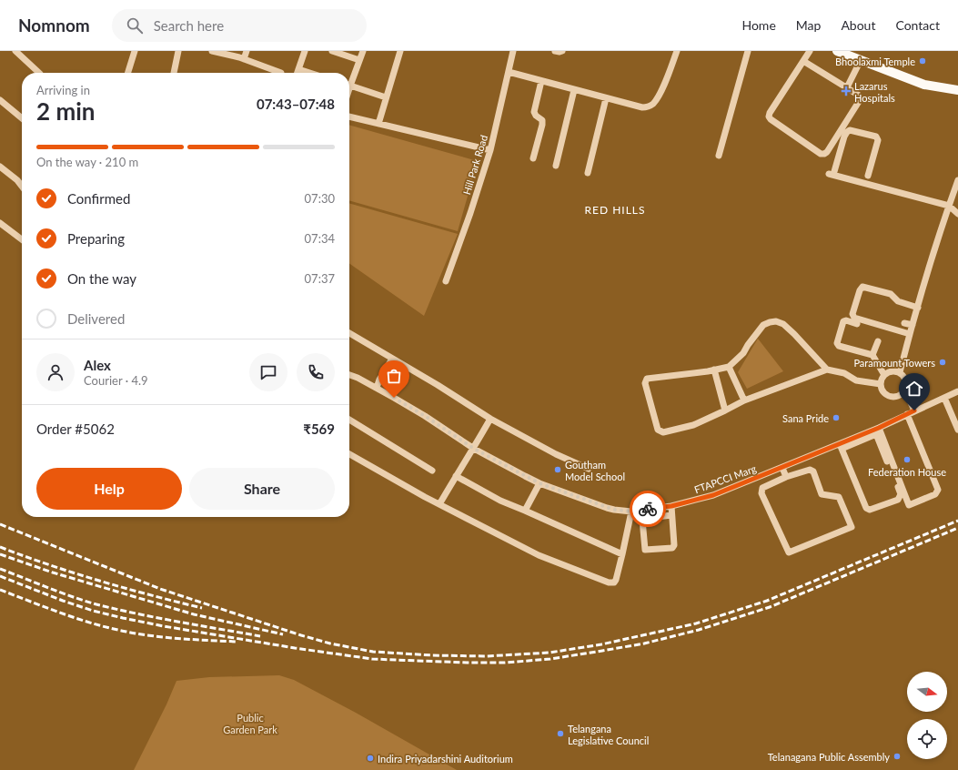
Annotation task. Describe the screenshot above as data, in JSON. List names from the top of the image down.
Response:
{
  "streets": {
    "street": ["Hill Park Road", "FTAPCCI Marg"]
  },
  "districts": ["RED HILLS"],
  "parks": ["Public Garden Park"],
  "places": {
    "other": [
      "Bhoolaxmi Temple",
      "Paramount Towers",
      "Sana Pride",
      "Federation House",
      "Goutham Model School",
      "Telangana Legislative Council",
      "Telanagana Public Assembly",
      "Indira Priyadarshini Auditorium"
    ],
    "health": ["Lazarus Hospitals"]
  },
  "north": "right",
  "page": {
    "header": "Nomnom",
    "search": "Search here",
    "nav": [
      "Home",
      "Map",
      "About",
      "Contact"
    ],
    "heading": ["2 min", "Arriving in", "07:43–07:48"],
    "panel": [
      "Alex",
      "Courier · 4.9",
      "Order #5062",
      "₹569"
    ],
    "bar": "On the way · 210 m",
    "list": [
      ["Confirmed", "07:30"],
      ["Preparing", "07:34"],
      ["On the way", "07:37"],
      "Delivered"
    ],
    "buttons": ["Help", "Share"]
  }
}
